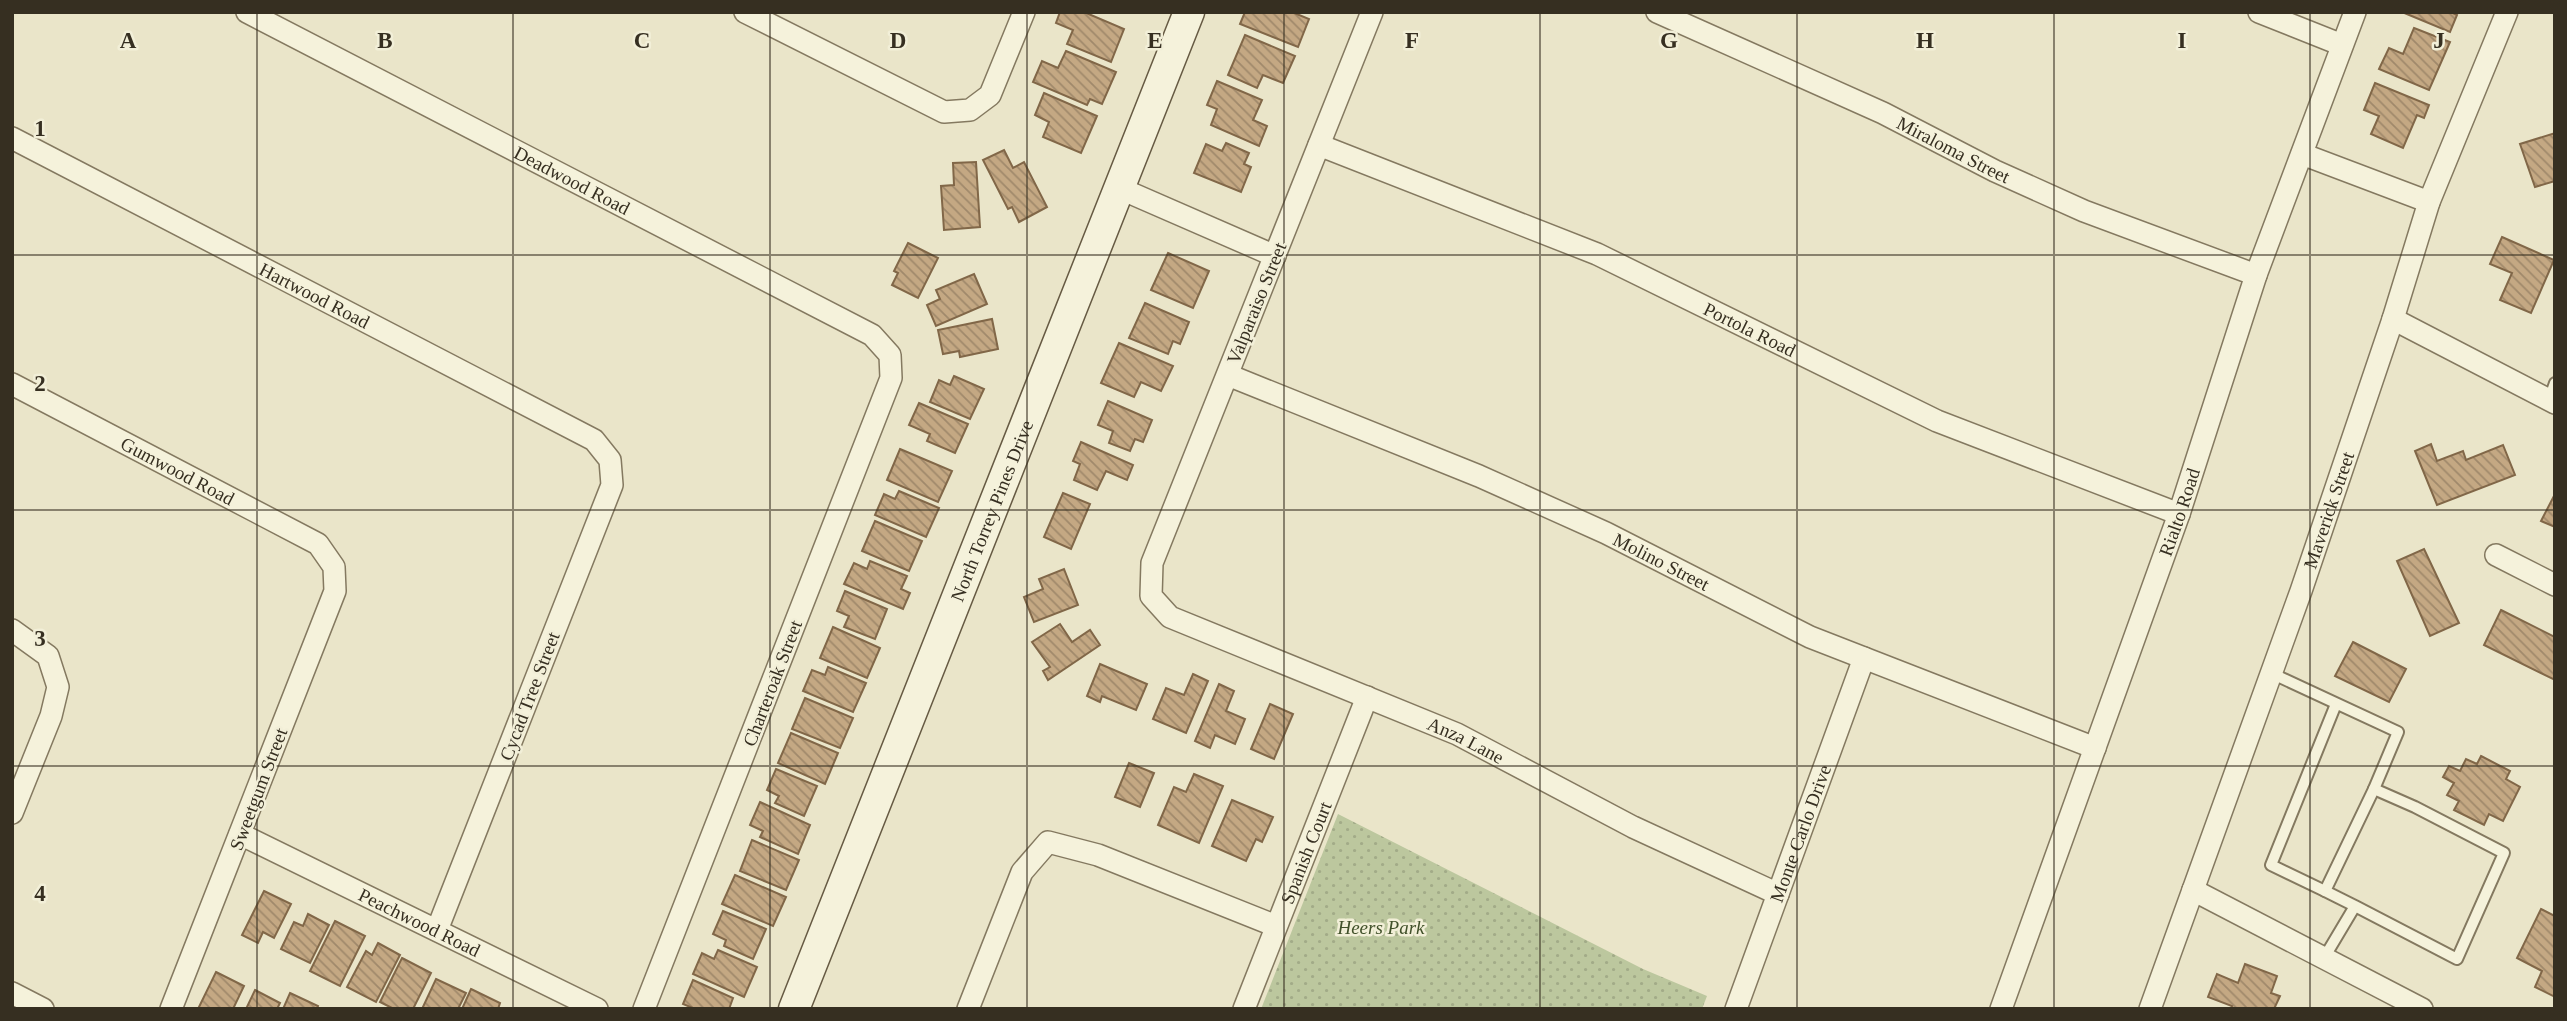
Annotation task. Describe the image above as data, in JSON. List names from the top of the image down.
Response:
{
  "streets": {
    "main road": ["North Torrey Pines Drive"],
    "street": [
      "Miraloma Street",
      "Deadwood Road",
      "Hartwood Road",
      "Valparaiso Street",
      "Portola Road",
      "Gumwood Road",
      "Maverick Street",
      "Rialto Road",
      "Molino Street",
      "Charteroak Street",
      "Cycad Tree Street",
      "Anza Lane",
      "Sweetgum Street",
      "Monte Carlo Drive",
      "Spanish Court",
      "Peachwood Road"
    ]
  },
  "crossings": [
    ["Miraloma Street", "Rialto Road"],
    ["Deadwood Road", "Charteroak Street"],
    ["Hartwood Road", "Cycad Tree Street"],
    ["Valparaiso Street", "Portola Road"],
    ["Valparaiso Street", "Molino Street"],
    ["Valparaiso Street", "Anza Lane"],
    ["Portola Road", "Rialto Road"],
    ["Gumwood Road", "Sweetgum Street"],
    ["Rialto Road", "Molino Street"],
    ["Molino Street", "Monte Carlo Drive"],
    ["Cycad Tree Street", "Peachwood Road"],
    ["Anza Lane", "Monte Carlo Drive"],
    ["Anza Lane", "Spanish Court"],
    ["Sweetgum Street", "Peachwood Road"]
  ],
  "parks": ["Heers Park"],
  "grid": {
    "columns": [
      "A",
      "B",
      "C",
      "D",
      "E",
      "F",
      "G",
      "H",
      "I",
      "J"
    ],
    "rows": [
      "1",
      "2",
      "3",
      "4"
    ]
  }
}
